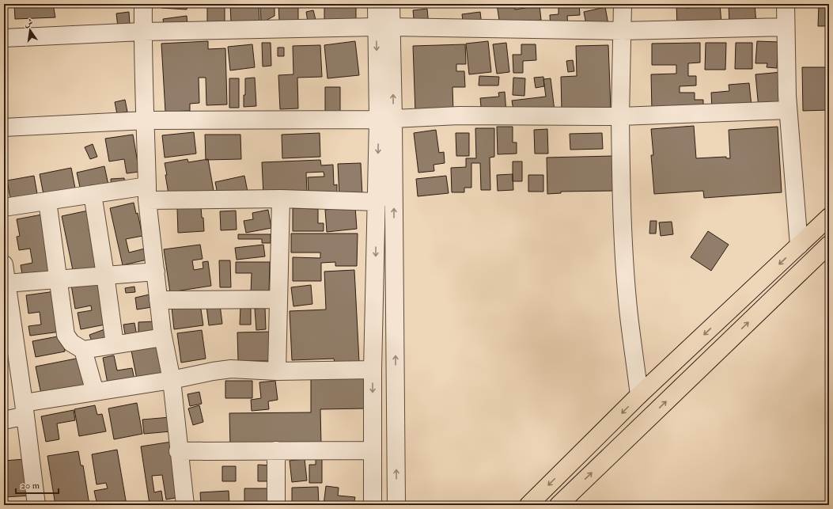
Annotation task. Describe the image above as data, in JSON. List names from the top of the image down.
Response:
{
  "scale_bar": "20 m",
  "north": "top"
}
